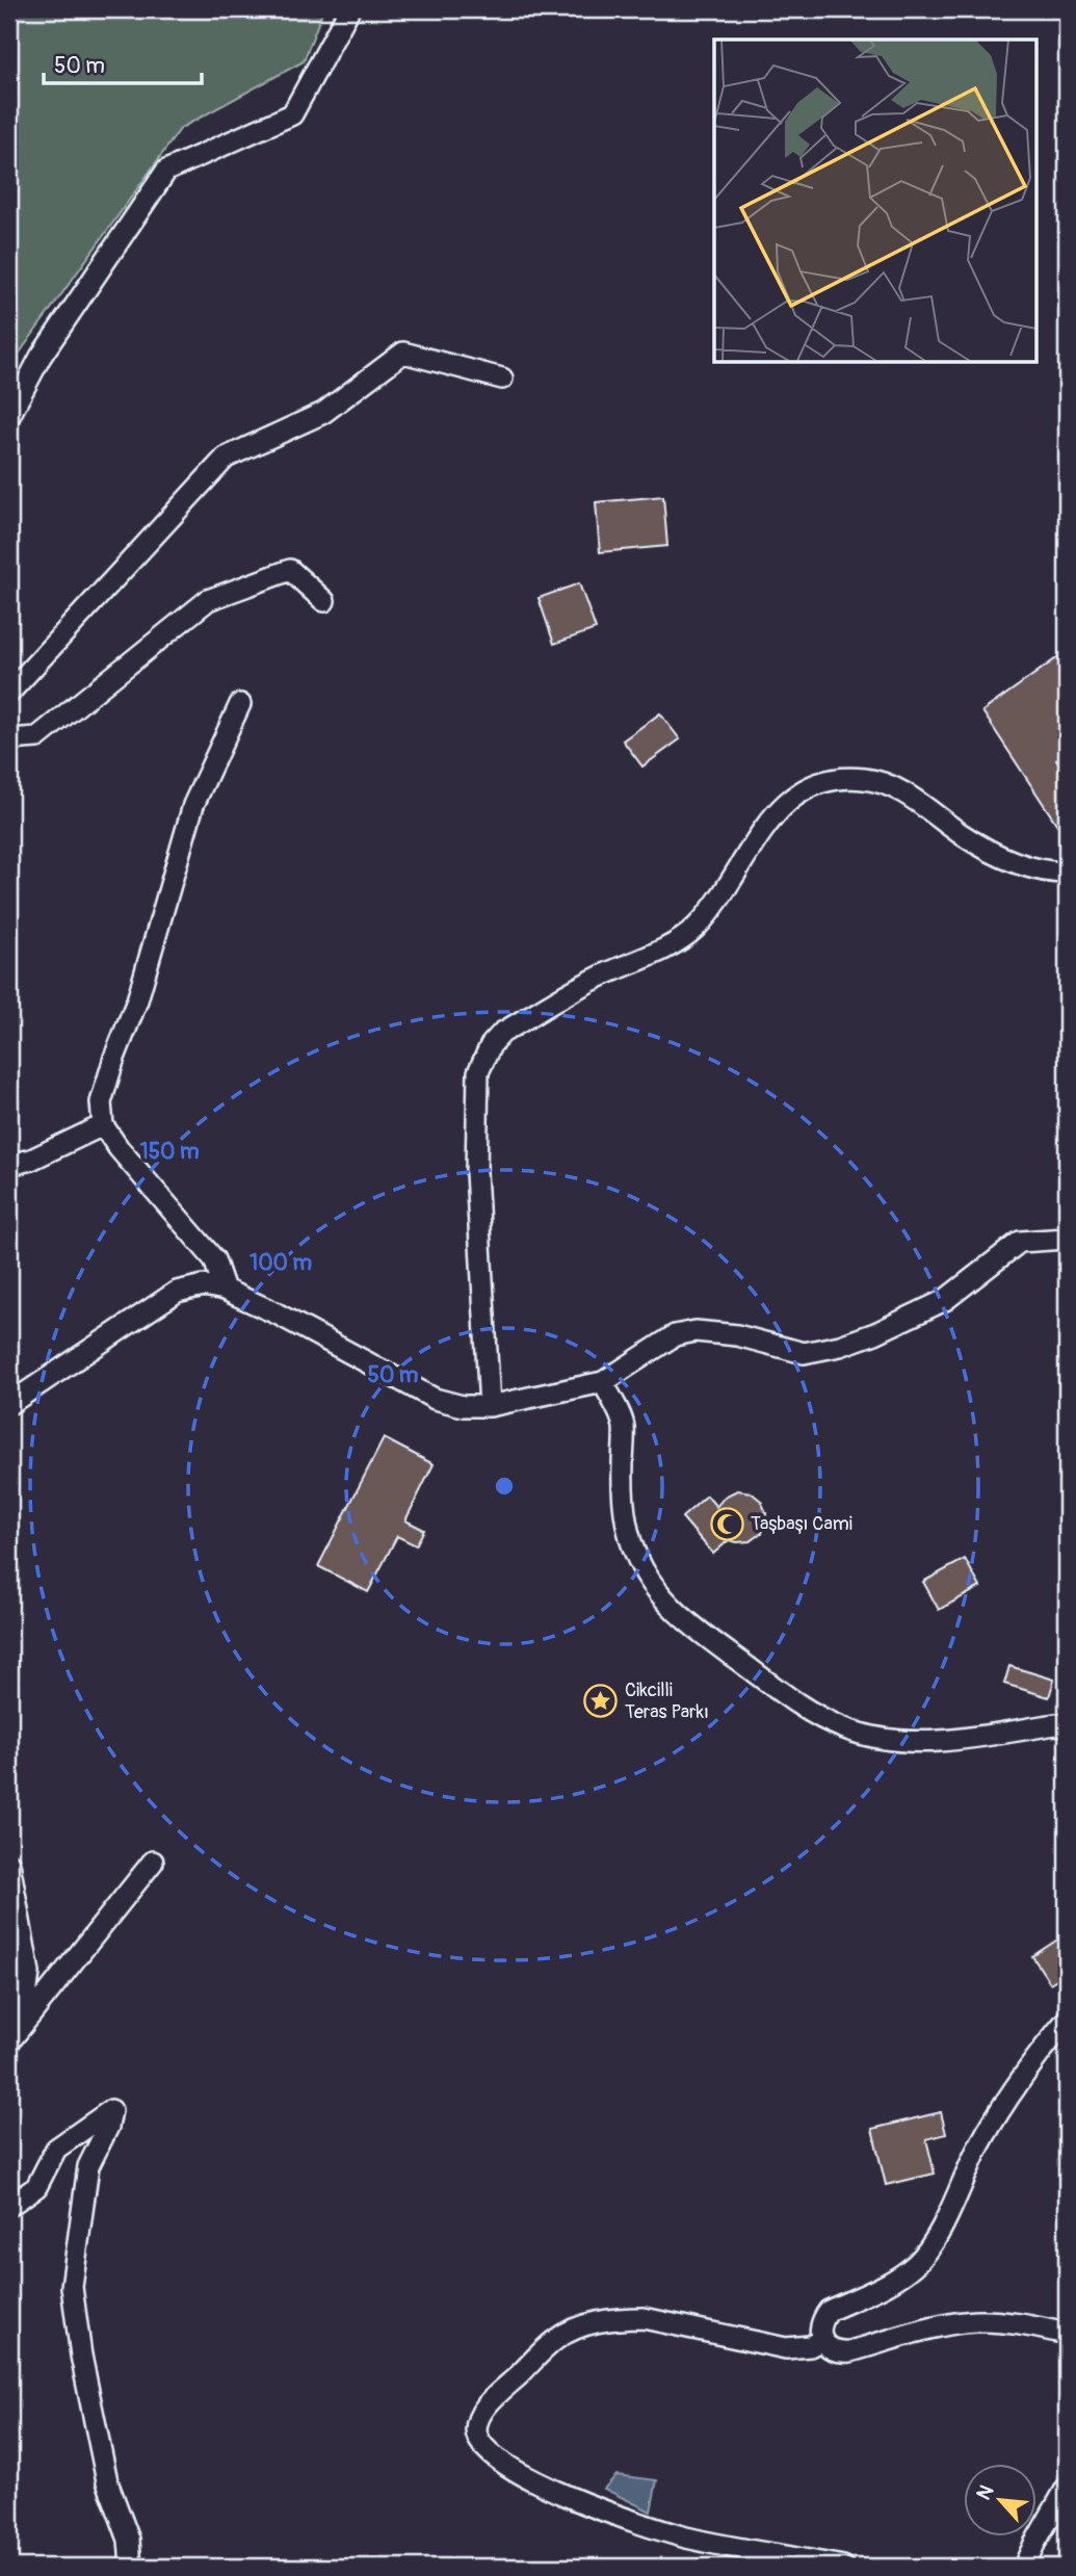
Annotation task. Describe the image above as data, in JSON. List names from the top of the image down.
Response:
{
  "places": {
    "mosque": ["Taşbaşı Cami"],
    "place": ["Cikcilli Teras Parkı"]
  },
  "scale_bar": "50 m",
  "north": "top left",
  "rings": ["150 m", "100 m", "50 m"]
}
